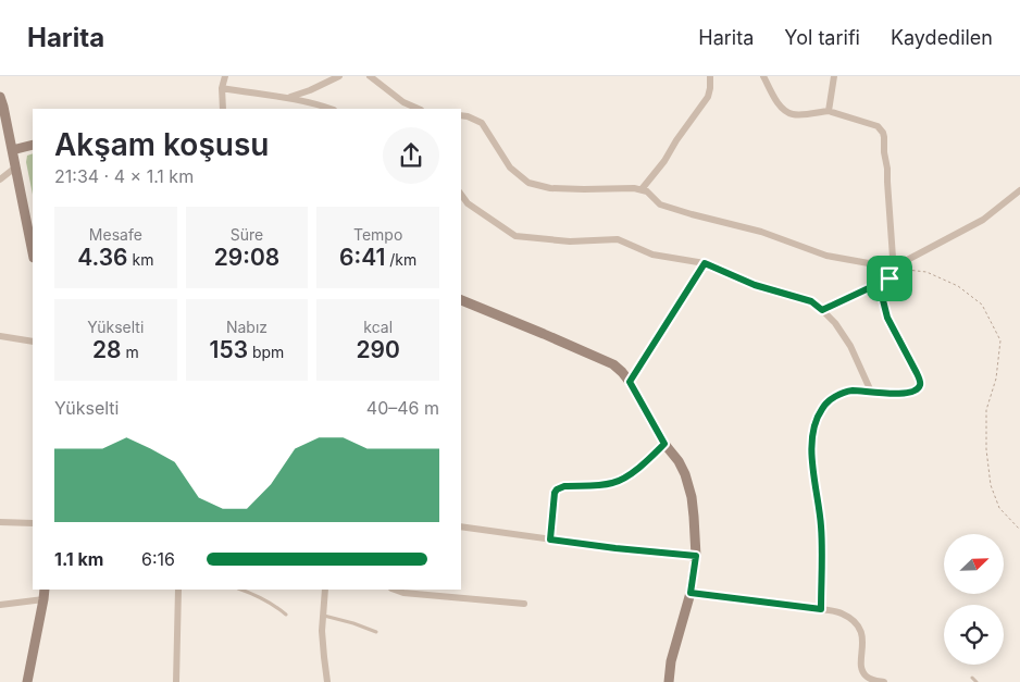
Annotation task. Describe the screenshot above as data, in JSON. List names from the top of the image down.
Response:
{
  "north": "top right",
  "page": {
    "header": "Harita",
    "nav": ["Harita", "Yol tarifi", "Kaydedilen"],
    "heading": ["Akşam koşusu", "21:34 · 4 × 1.1 km"],
    "stats": [
      ["Mesafe", "4.36 km"],
      ["Süre", "29:08"],
      ["Tempo", "6:41 /km"],
      ["Yükselti", "28 m"],
      ["Nabız", "153 bpm"],
      ["kcal", "290"]
    ],
    "chart": ["Yükselti", "40–46 m"],
    "list": [
      {
        "name": "1.1 km",
        "note": "6:16"
      }
    ]
  }
}
